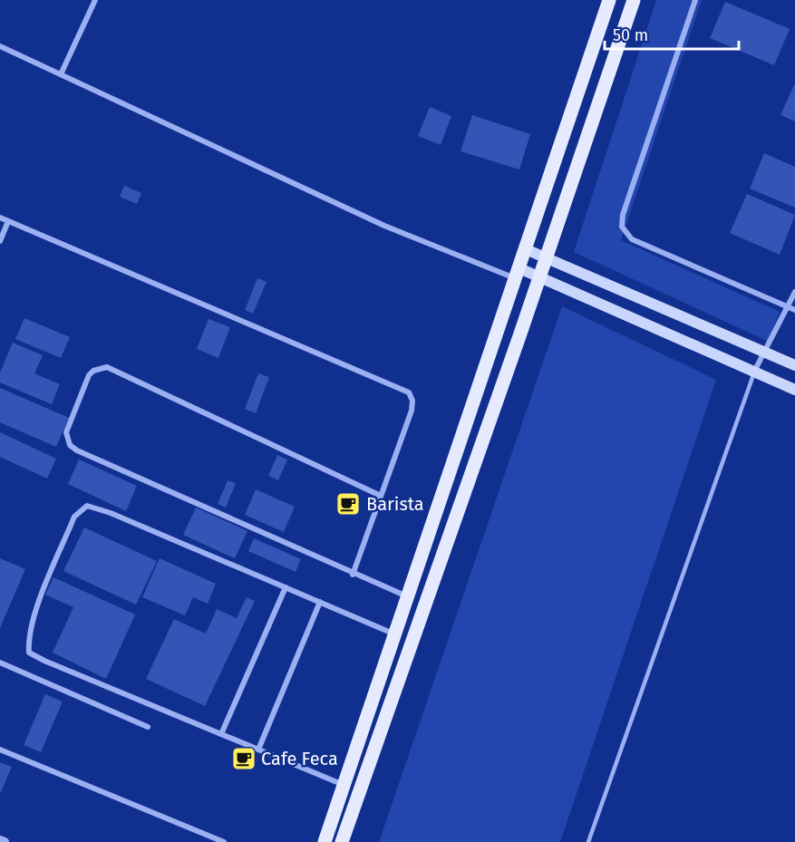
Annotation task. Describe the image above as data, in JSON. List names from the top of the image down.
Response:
{
  "places": {
    "cafe": ["Barista", "Cafe Feca"]
  },
  "scale_bar": "50 m"
}
